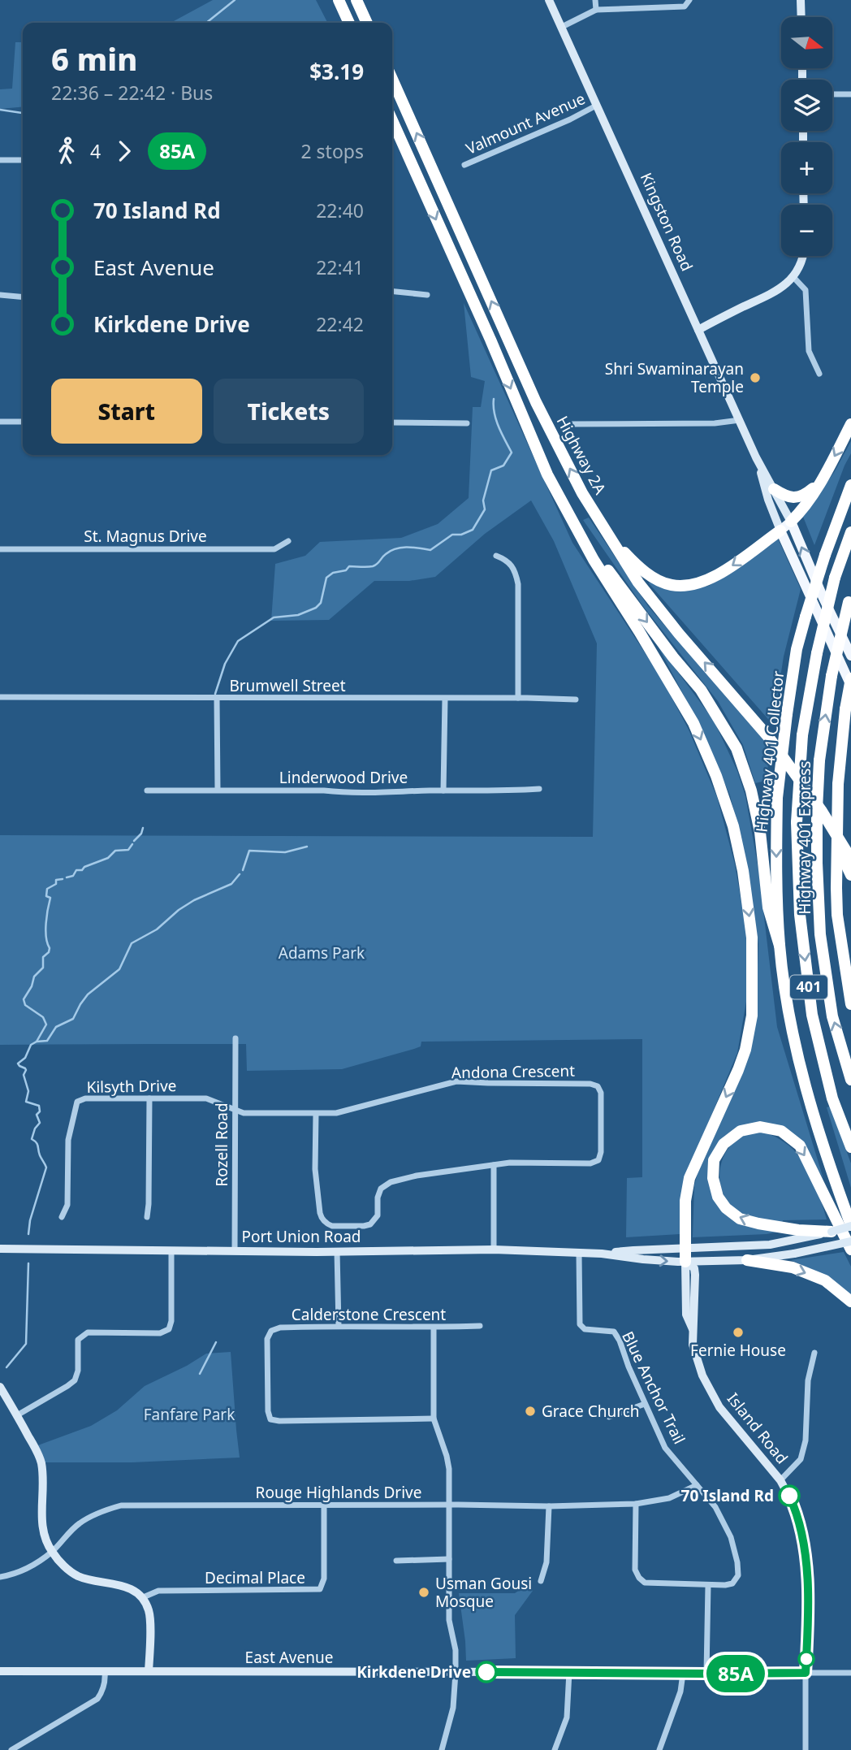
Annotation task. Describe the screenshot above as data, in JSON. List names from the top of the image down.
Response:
{
  "streets": {
    "highway": [
      "Highway 2A",
      "Highway 401 Collector",
      "Highway 401 Express",
      "401"
    ],
    "main road": ["Kingston Road"],
    "street": [
      "Valmount Avenue",
      "St. Magnus Drive",
      "Brumwell Street",
      "Linderwood Drive",
      "Andona Crescent",
      "Kilsyth Drive",
      "Rozell Road",
      "Port Union Road",
      "Calderstone Crescent",
      "Blue Anchor Trail",
      "Island Road",
      "Rouge Highlands Drive",
      "Decimal Place",
      "East Avenue"
    ]
  },
  "crossings": [
    ["Valmount Avenue", "Kingston Road"],
    ["Highway 401 Collector", "Port Union Road"],
    ["Andona Crescent", "Kilsyth Drive"],
    ["Andona Crescent", "Rozell Road"],
    ["Kilsyth Drive", "Rozell Road"],
    ["Rozell Road", "Port Union Road"],
    ["Port Union Road", "Blue Anchor Trail"],
    ["Port Union Road", "Island Road"],
    ["Blue Anchor Trail", "Rouge Highlands Drive"],
    ["Island Road", "East Avenue"],
    ["Rouge Highlands Drive", "Decimal Place"]
  ],
  "parks": ["Adams Park", "Fanfare Park"],
  "places": [
    "Shri Swaminarayan Temple",
    "Fernie House",
    "Grace Church",
    "70 Island Rd",
    "Usman Gousi Mosque",
    "Kirkdene Drive"
  ],
  "lines": ["bus line 85A"],
  "north": "right",
  "page": {
    "on_map": "85A",
    "map_buttons": ["+", "−"],
    "heading": ["6 min", "22:36 – 22:42 · Bus", "$3.19"],
    "legs": ["4", "85A", "2 stops"],
    "list": [
      {
        "name": "70 Island Rd",
        "value": "22:40"
      },
      {
        "name": "East Avenue",
        "value": "22:41"
      },
      {
        "name": "Kirkdene Drive",
        "value": "22:42"
      }
    ],
    "buttons": ["Start", "Tickets"]
  }
}
